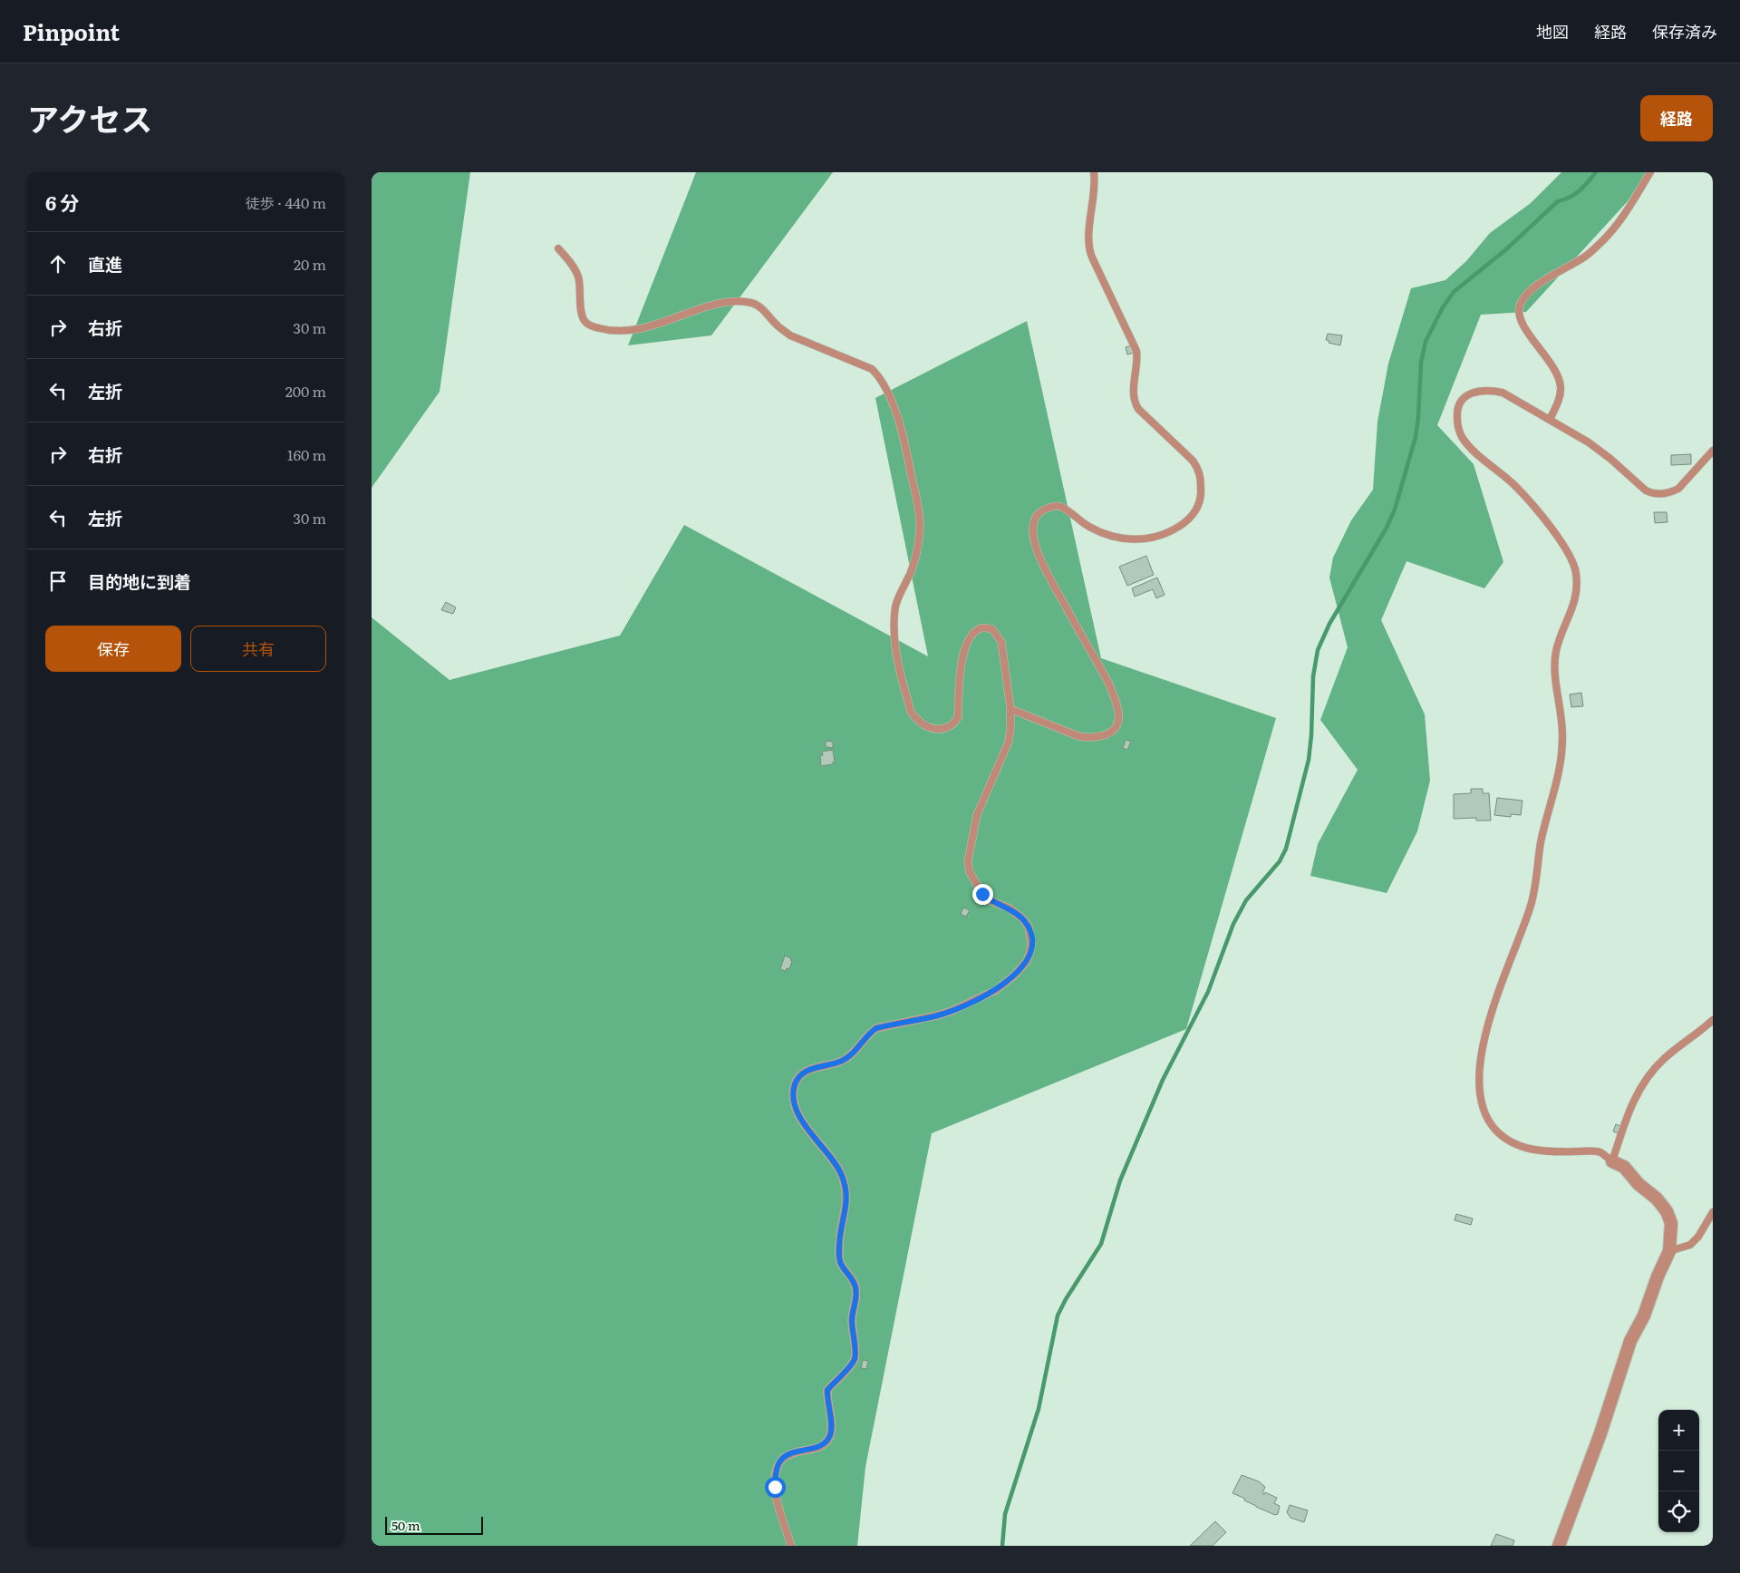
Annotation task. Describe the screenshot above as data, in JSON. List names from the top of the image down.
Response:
{
  "scale_bar": "50 m",
  "page": {
    "header": "Pinpoint",
    "nav": ["地図", "経路", "保存済み"],
    "title": "アクセス",
    "buttons": [
      "経路",
      ["保存", "共有"]
    ],
    "heading": ["6 分", "徒歩 · 440 m"],
    "list": [
      ["直進", "20 m"],
      ["右折", "30 m"],
      ["左折", "200 m"],
      ["右折", "160 m"],
      ["左折", "30 m"],
      "目的地に到着"
    ],
    "map_buttons": ["+", "−"],
    "scale": "50 m"
  }
}
